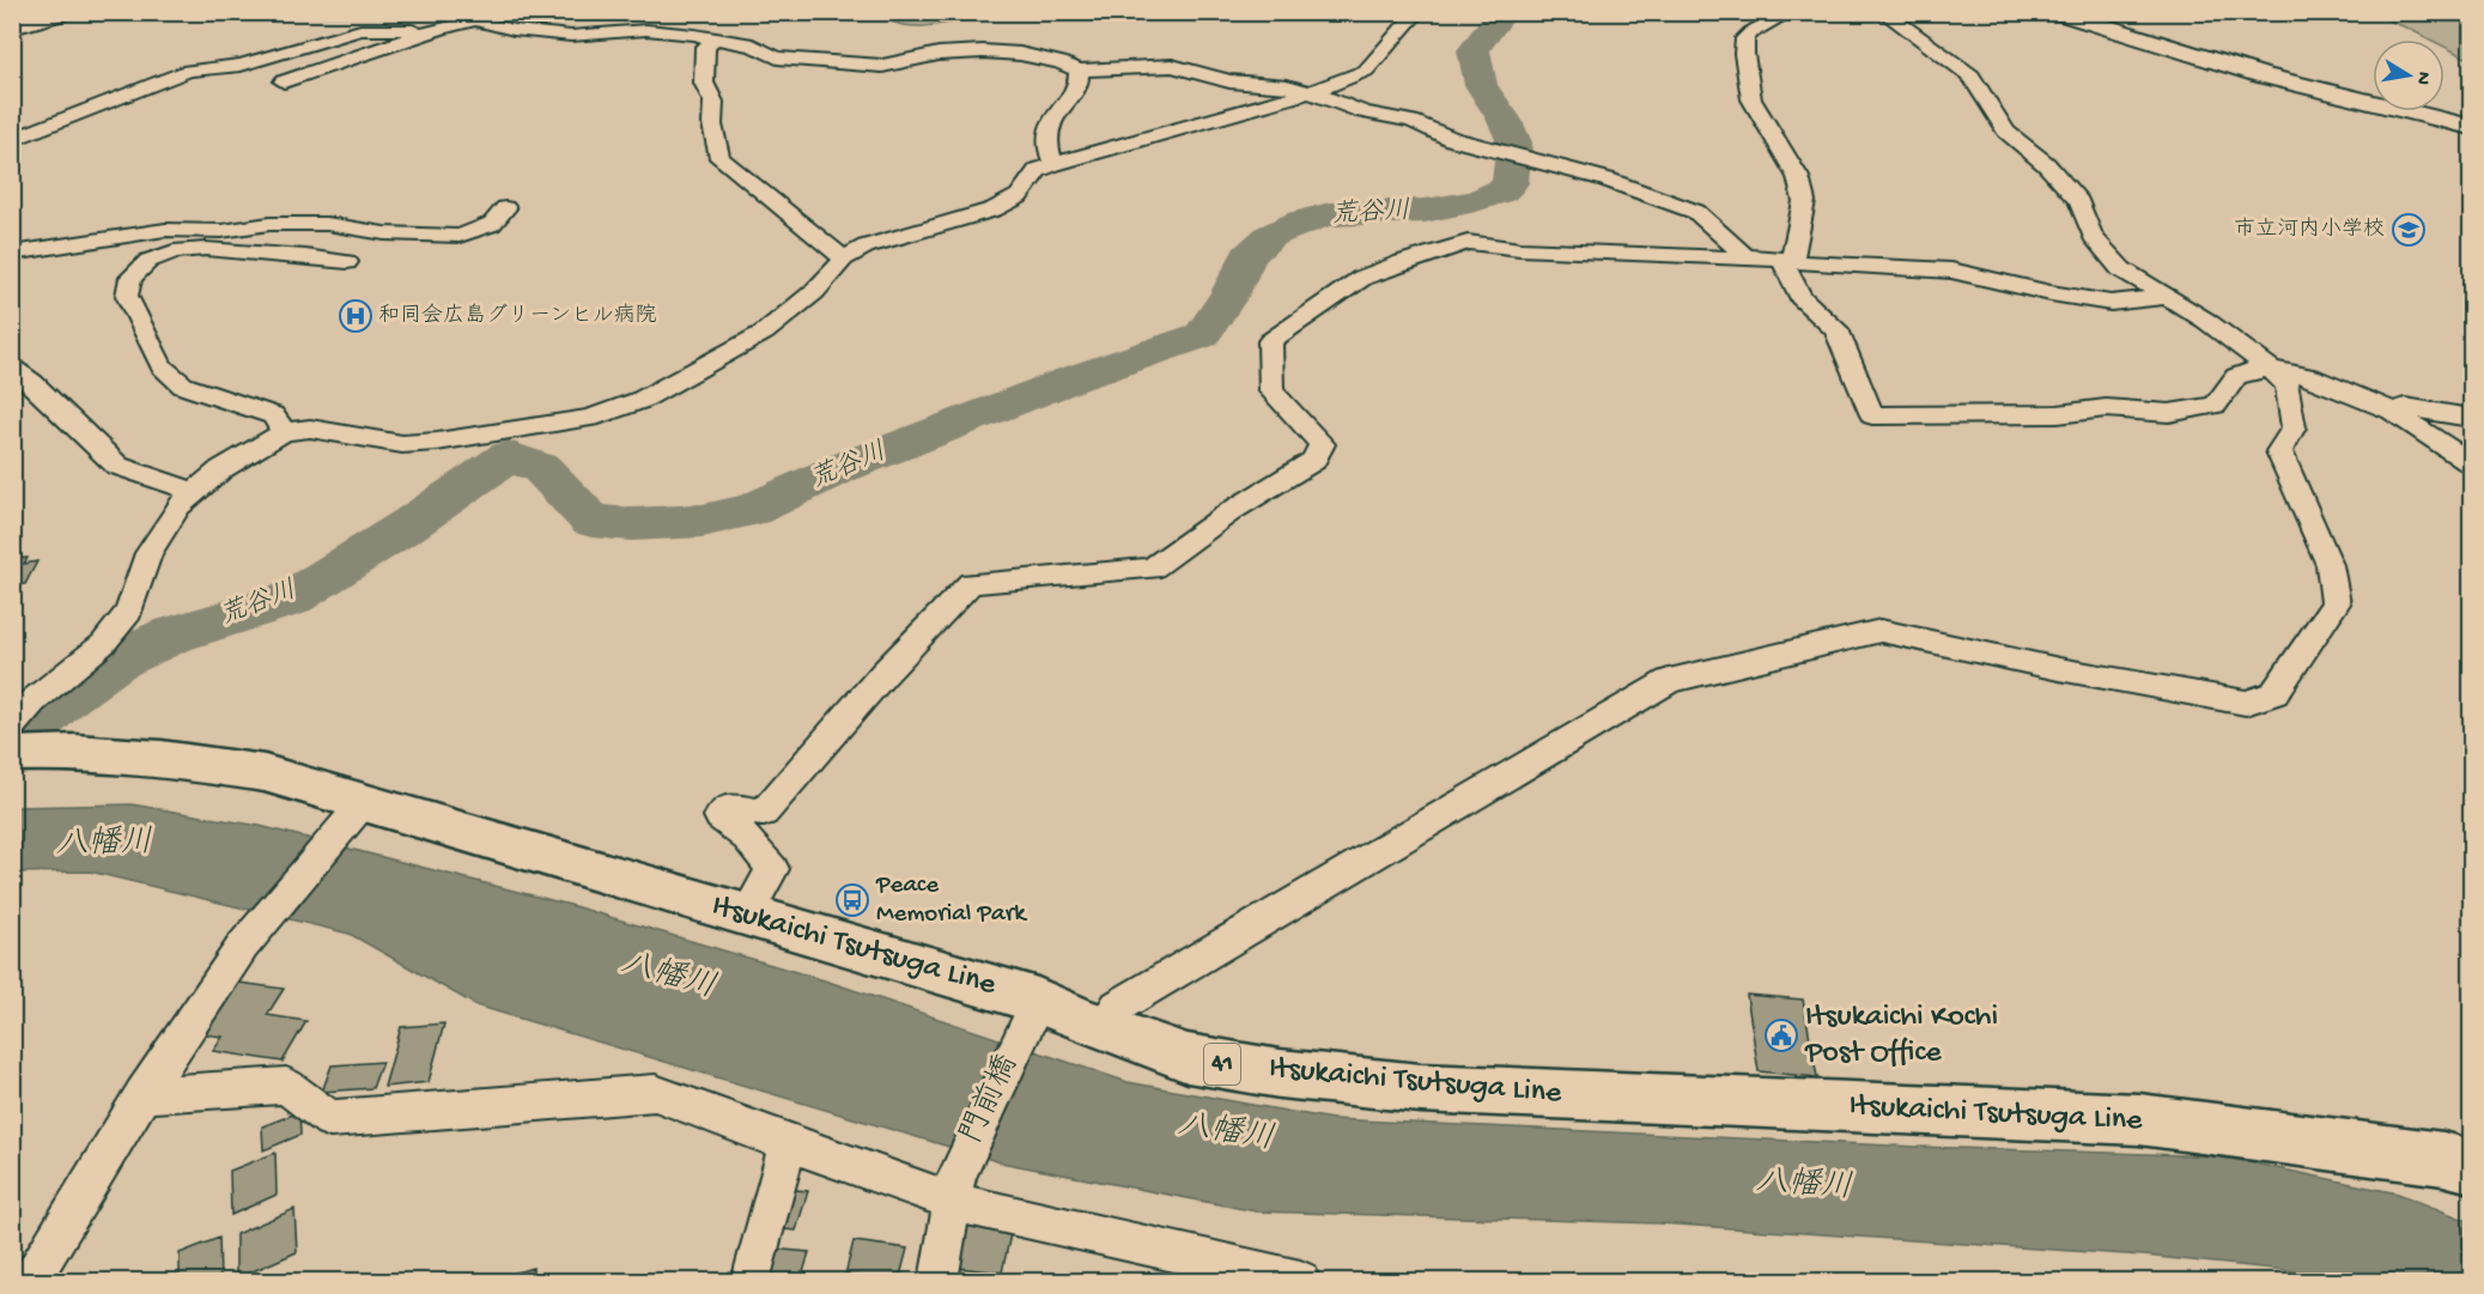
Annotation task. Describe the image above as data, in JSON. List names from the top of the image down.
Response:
{
  "streets": {
    "main road": ["Itsukaichi Tsutsuga Line", "41"],
    "street": ["門前橋"]
  },
  "crossings": [
    ["Itsukaichi Tsutsuga Line", "門前橋"]
  ],
  "water": ["荒谷川", "八幡川"],
  "places": {
    "school or university": ["市立河内小学校"],
    "hospital": ["和同会広島グリーンヒル病院"],
    "bus stop": ["Peace Memorial Park"],
    "public building": ["Itsukaichi Kochi Post Office"]
  },
  "north": "right"
}
